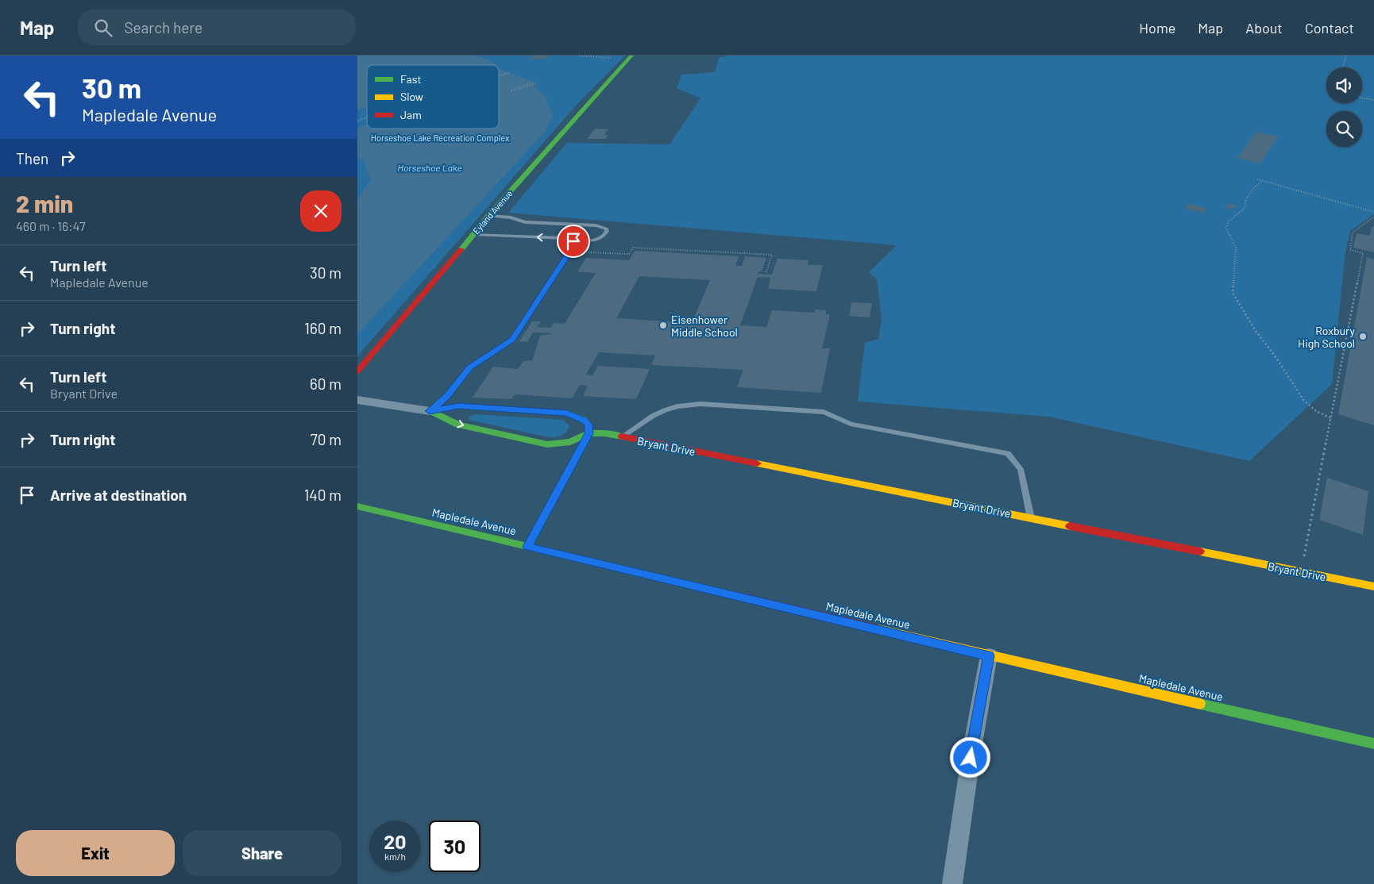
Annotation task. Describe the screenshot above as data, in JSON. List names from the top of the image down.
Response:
{
  "streets": {
    "street": ["Eyland Avenue", "Bryant Drive", "Mapledale Avenue"]
  },
  "water": ["Horseshoe Lake"],
  "parks": ["Horseshoe Lake Recreation Complex"],
  "places": ["Eisenhower Middle School", "Roxbury High School"],
  "legend": ["Fast", "Slow", "Jam"],
  "page": {
    "header": "Map",
    "search": "Search here",
    "nav": [
      "Home",
      "Map",
      "About",
      "Contact"
    ],
    "turn": ["30 m", "Mapledale Avenue"],
    "then": "Then",
    "heading": ["2 min", "460 m · 16:47"],
    "list": [
      {
        "name": "Turn left",
        "note": "Mapledale Avenue",
        "value": "30 m"
      },
      {
        "name": "Turn right",
        "value": "160 m"
      },
      {
        "name": "Turn left",
        "note": "Bryant Drive",
        "value": "60 m"
      },
      {
        "name": "Turn right",
        "value": "70 m"
      },
      {
        "name": "Arrive at destination",
        "value": "140 m"
      }
    ],
    "speed": "20 km/h",
    "limit": "30",
    "buttons": ["Exit", "Share"]
  }
}
